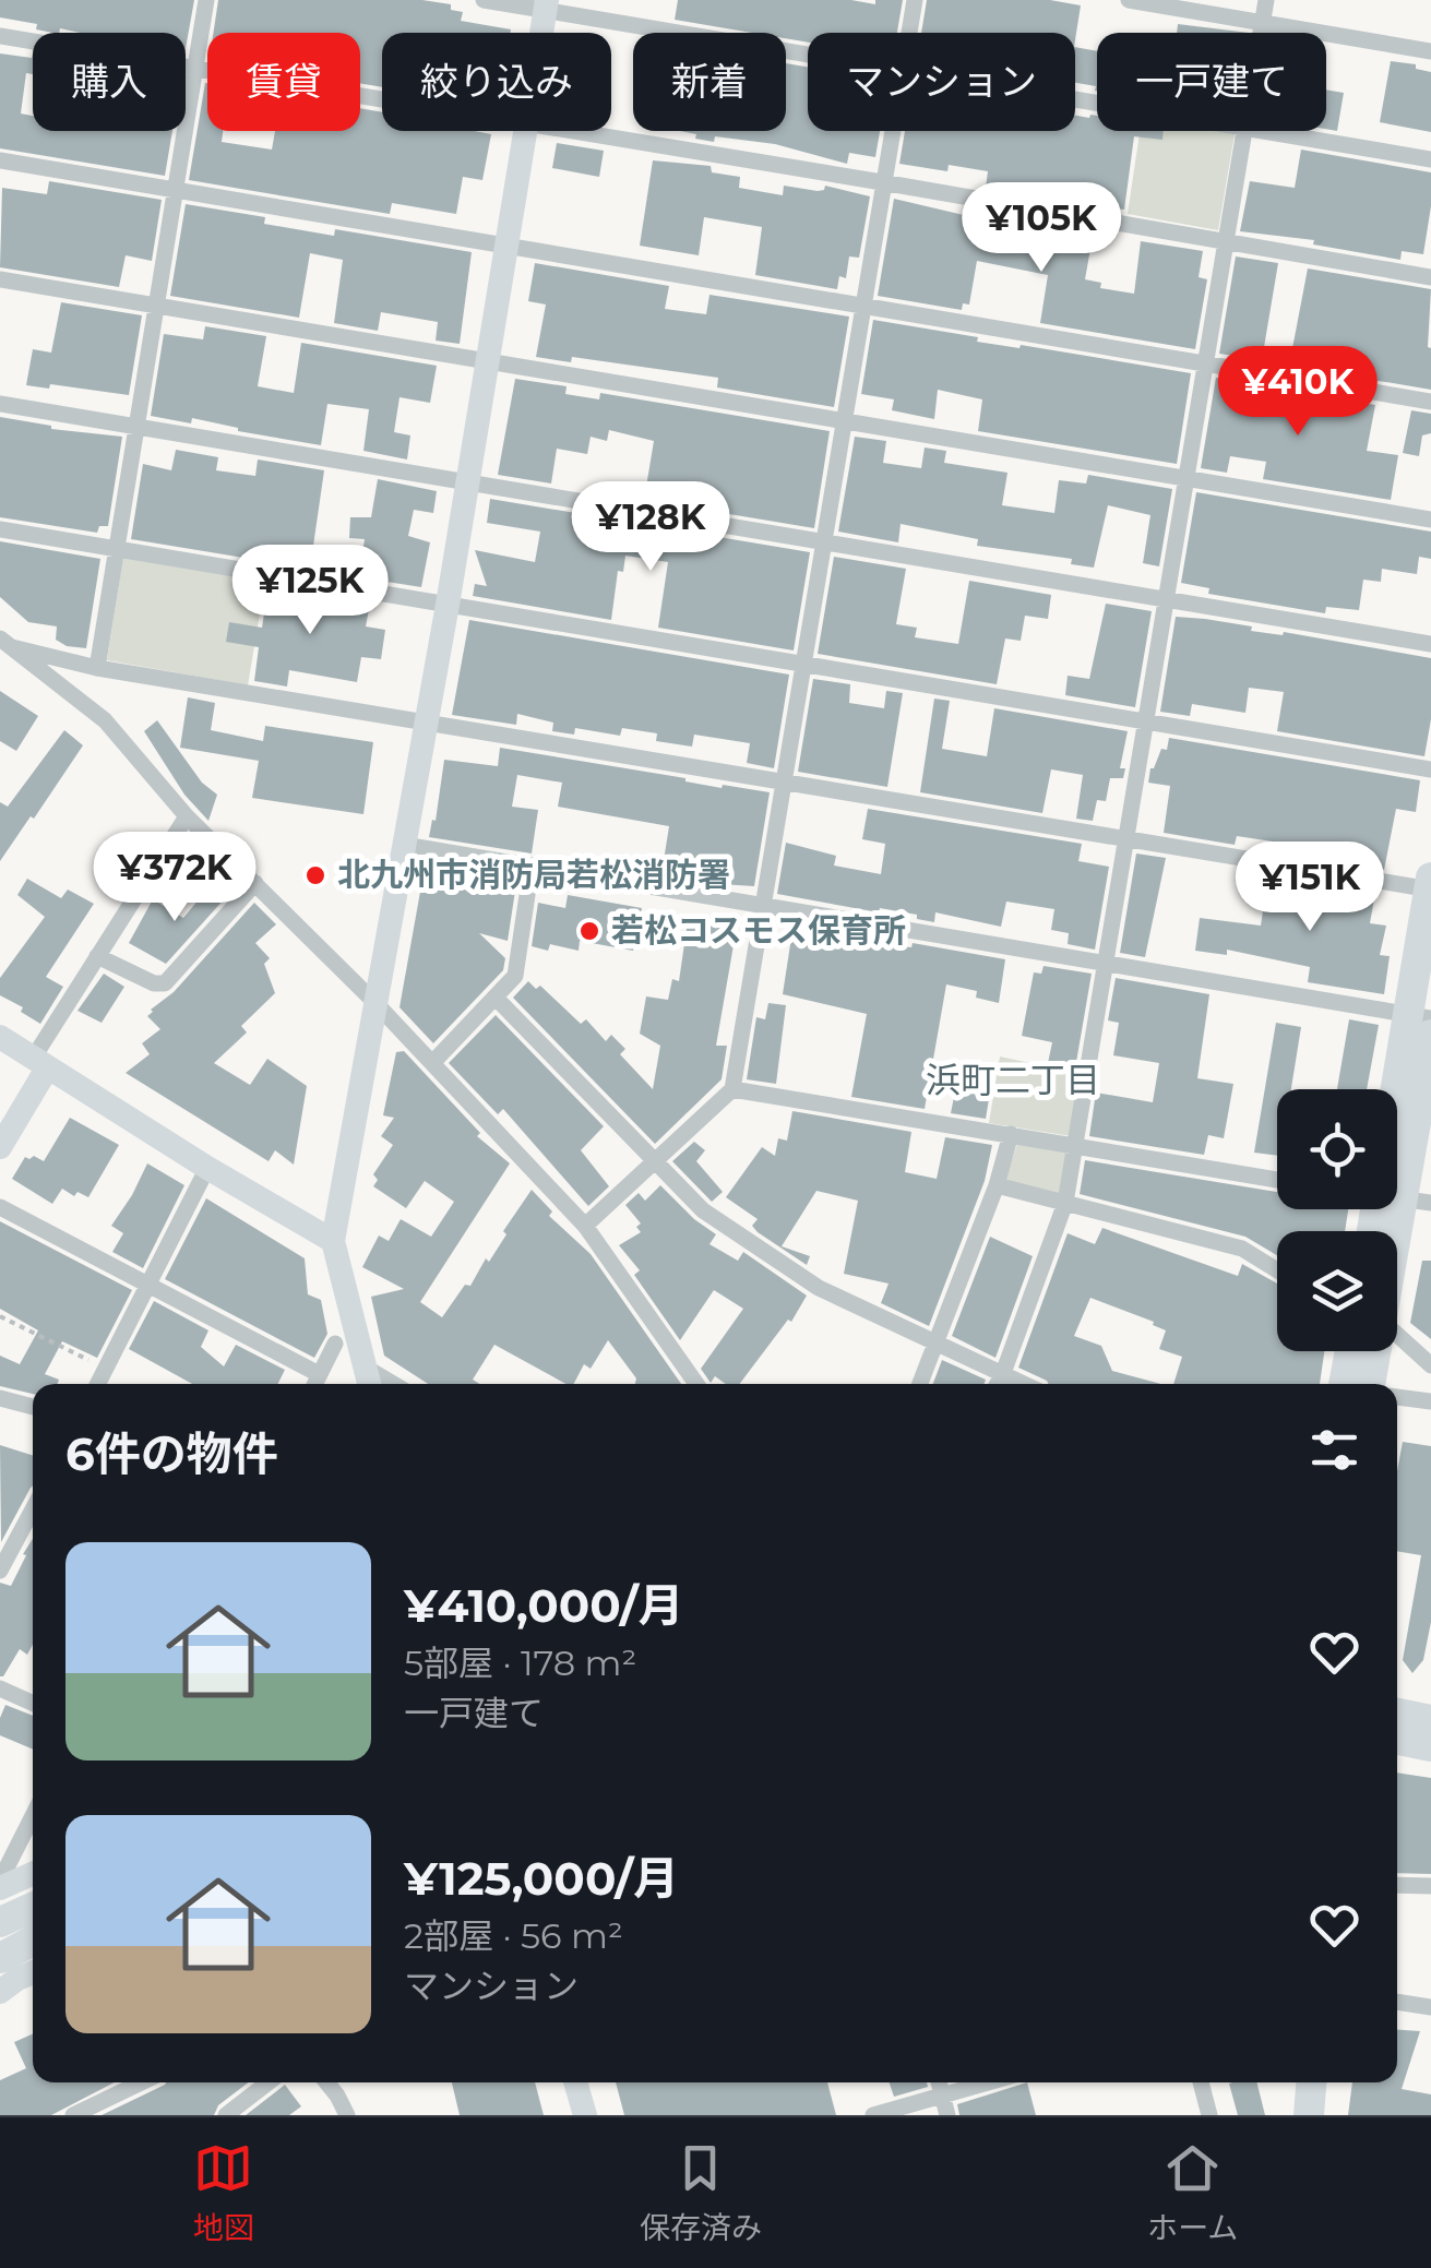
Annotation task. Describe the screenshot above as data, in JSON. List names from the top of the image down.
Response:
{
  "districts": ["浜町二丁目"],
  "places": ["北九州市消防局若松消防署", "若松コスモス保育所"],
  "page": {
    "chip": [
      "購入",
      "賃貸",
      "絞り込み",
      "新着",
      "マンション",
      "一戸建て"
    ],
    "price": [
      "¥105K",
      "¥410K",
      "¥128K",
      "¥125K",
      "¥372K",
      "¥151K"
    ],
    "heading": "6件の物件",
    "list": [
      {
        "name": "¥410,000/月",
        "note": "5部屋 · 178 m² · 一戸建て"
      },
      {
        "name": "¥125,000/月",
        "note": "2部屋 · 56 m² · マンション"
      }
    ],
    "tabs": ["地図", "保存済み", "ホーム"]
  }
}
